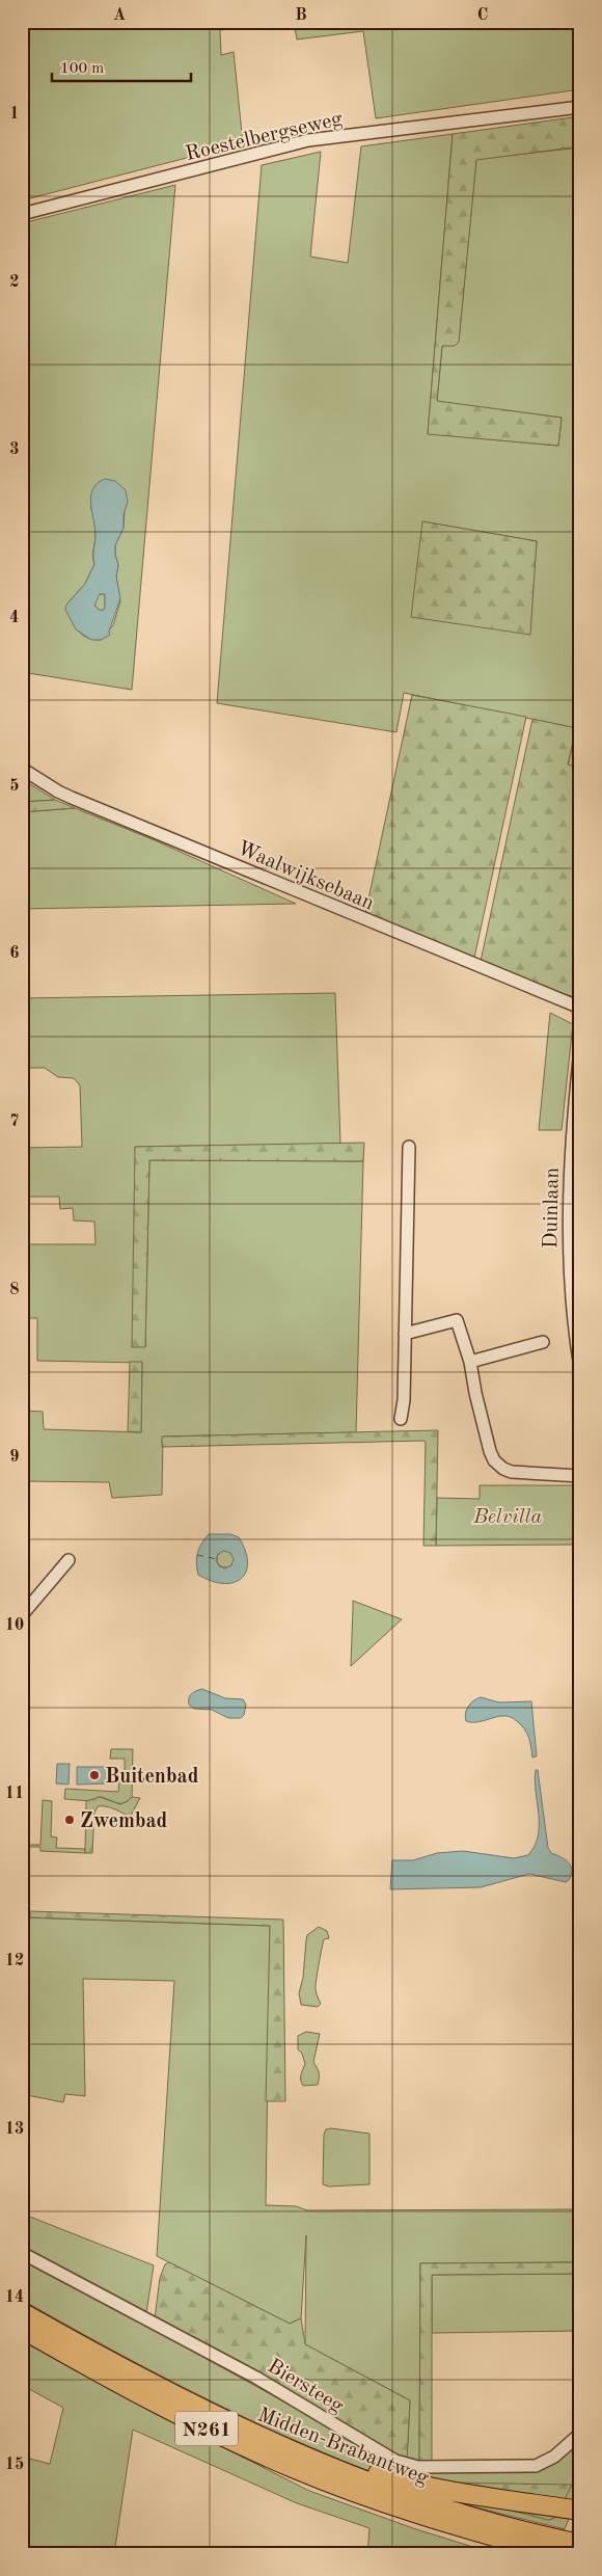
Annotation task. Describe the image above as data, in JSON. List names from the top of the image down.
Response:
{
  "streets": {
    "highway": ["N261", "Midden-Brabantweg"],
    "street": [
      "Roestelbergseweg",
      "Waalwijksebaan",
      "Duinlaan",
      "Biersteeg"
    ]
  },
  "crossings": [
    ["N261", "Midden-Brabantweg"]
  ],
  "parks": ["Belvilla"],
  "places": ["Buitenbad", "Zwembad"],
  "scale_bar": "100 m",
  "grid": {
    "columns": ["A", "B", "C"],
    "rows": [
      "1",
      "2",
      "3",
      "4",
      "5",
      "6",
      "7",
      "8",
      "9",
      "10",
      "11",
      "12",
      "13",
      "14",
      "15"
    ]
  }
}
